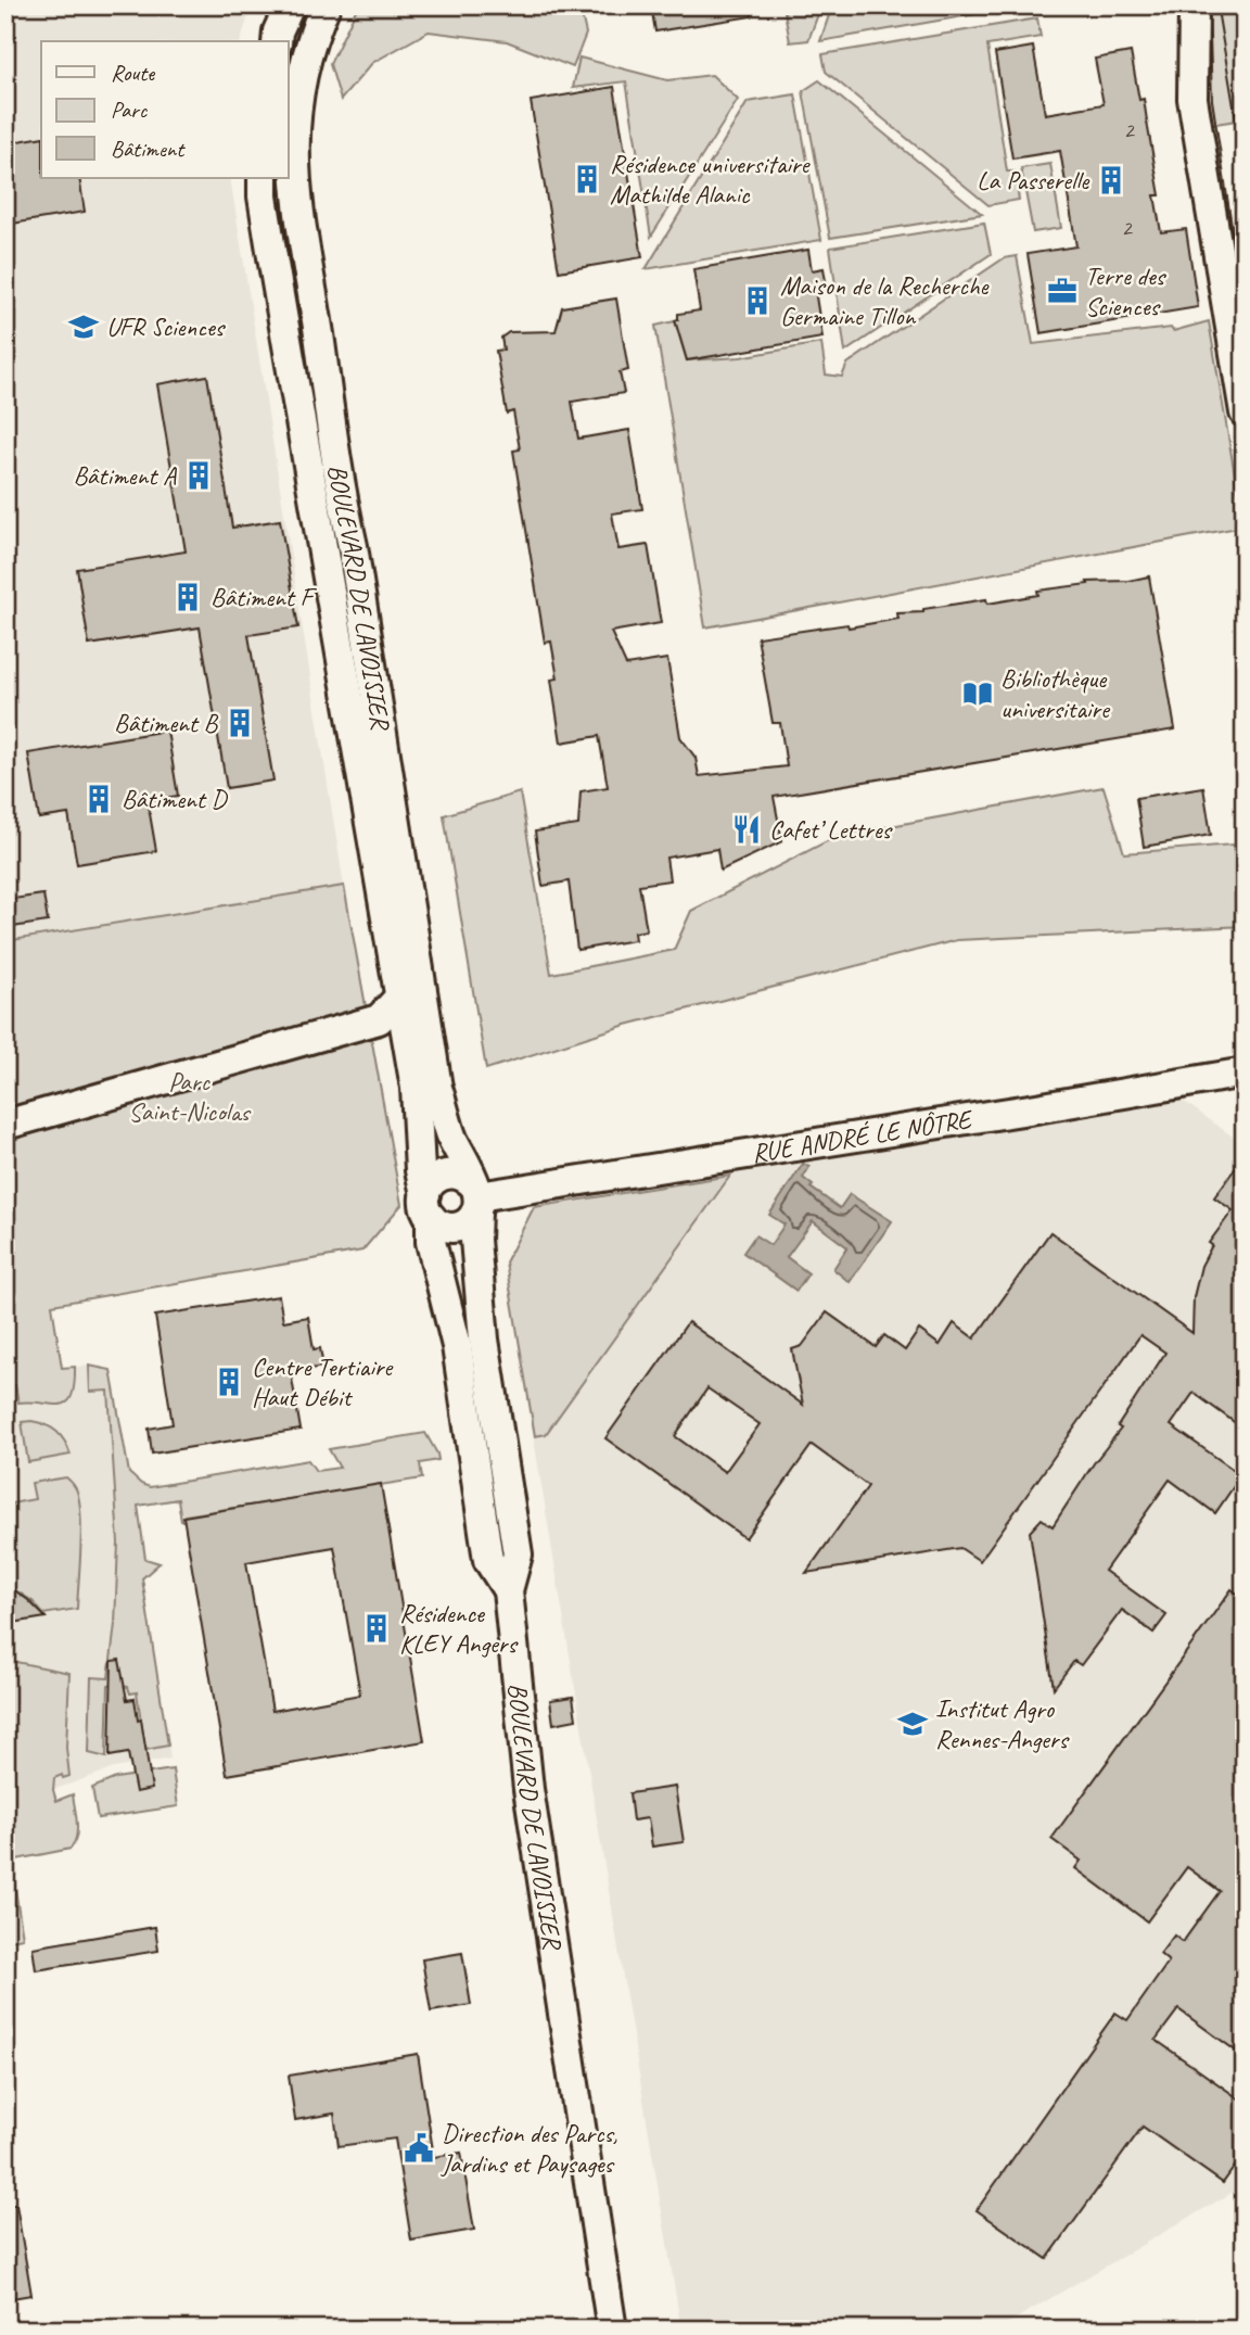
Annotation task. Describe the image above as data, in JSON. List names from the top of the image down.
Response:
{
  "streets": {
    "street": ["BOULEVARD DE LAVOISIER", "RUE ANDRÉ LE NÔTRE"]
  },
  "crossings": [
    ["BOULEVARD DE LAVOISIER", "RUE ANDRÉ LE NÔTRE"]
  ],
  "parks": ["Parc Saint-Nicolas"],
  "places": {
    "building": [
      "Résidence universitaire Mathilde Alanic",
      "La Passerelle",
      "Maison de la Recherche Germaine Tillon",
      "Bâtiment A",
      "Bâtiment F",
      "Bâtiment B",
      "Bâtiment D",
      "Centre Tertiaire Haut Débit",
      "Résidence KLEY Angers"
    ],
    "office": ["Terre des Sciences"],
    "school or university": ["UFR Sciences", "Institut Agro Rennes-Angers"],
    "library": ["Bibliothèque universitaire"],
    "restaurant": ["Cafet’ Lettres"],
    "public building": ["Direction des Parcs, Jardins et Paysages"]
  },
  "house_numbers": ["2", "2"],
  "legend": ["Route", "Parc", "Bâtiment"]
}
